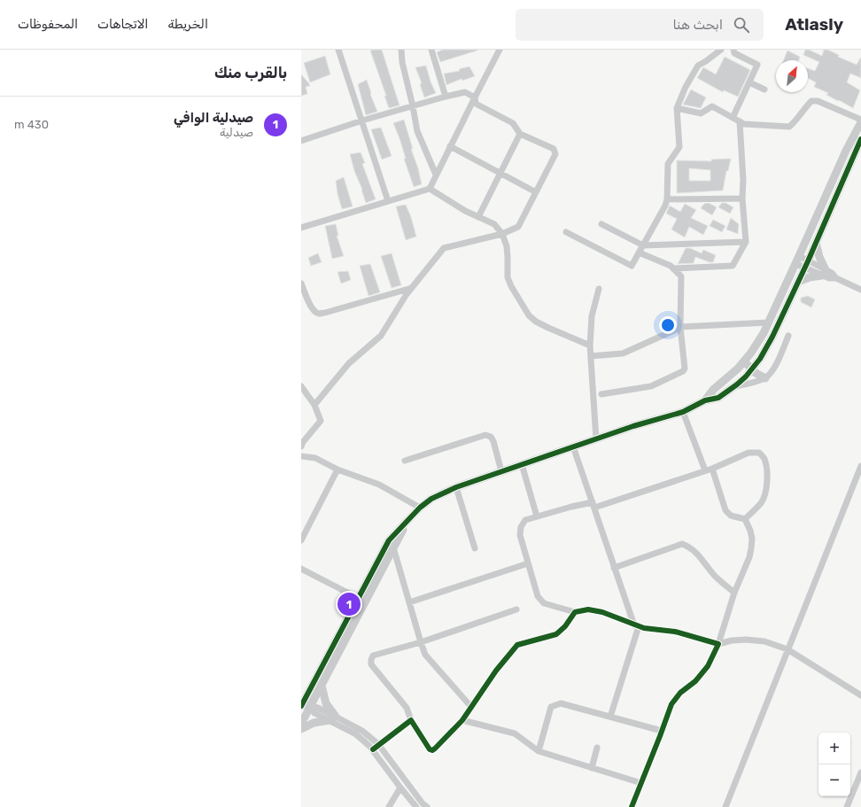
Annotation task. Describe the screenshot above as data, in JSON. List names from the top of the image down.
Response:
{
  "north": "top right",
  "page": {
    "header": "Atlasly",
    "search": "ابحث هنا",
    "nav": ["الخريطة", "الاتجاهات", "المحفوظات"],
    "heading": "بالقرب منك",
    "list": [
      {
        "mark": "1",
        "name": "صيدلية الوافي",
        "note": "صيدلية",
        "value": "430 m"
      }
    ],
    "pins": "1",
    "map_buttons": ["+", "−"]
  }
}
